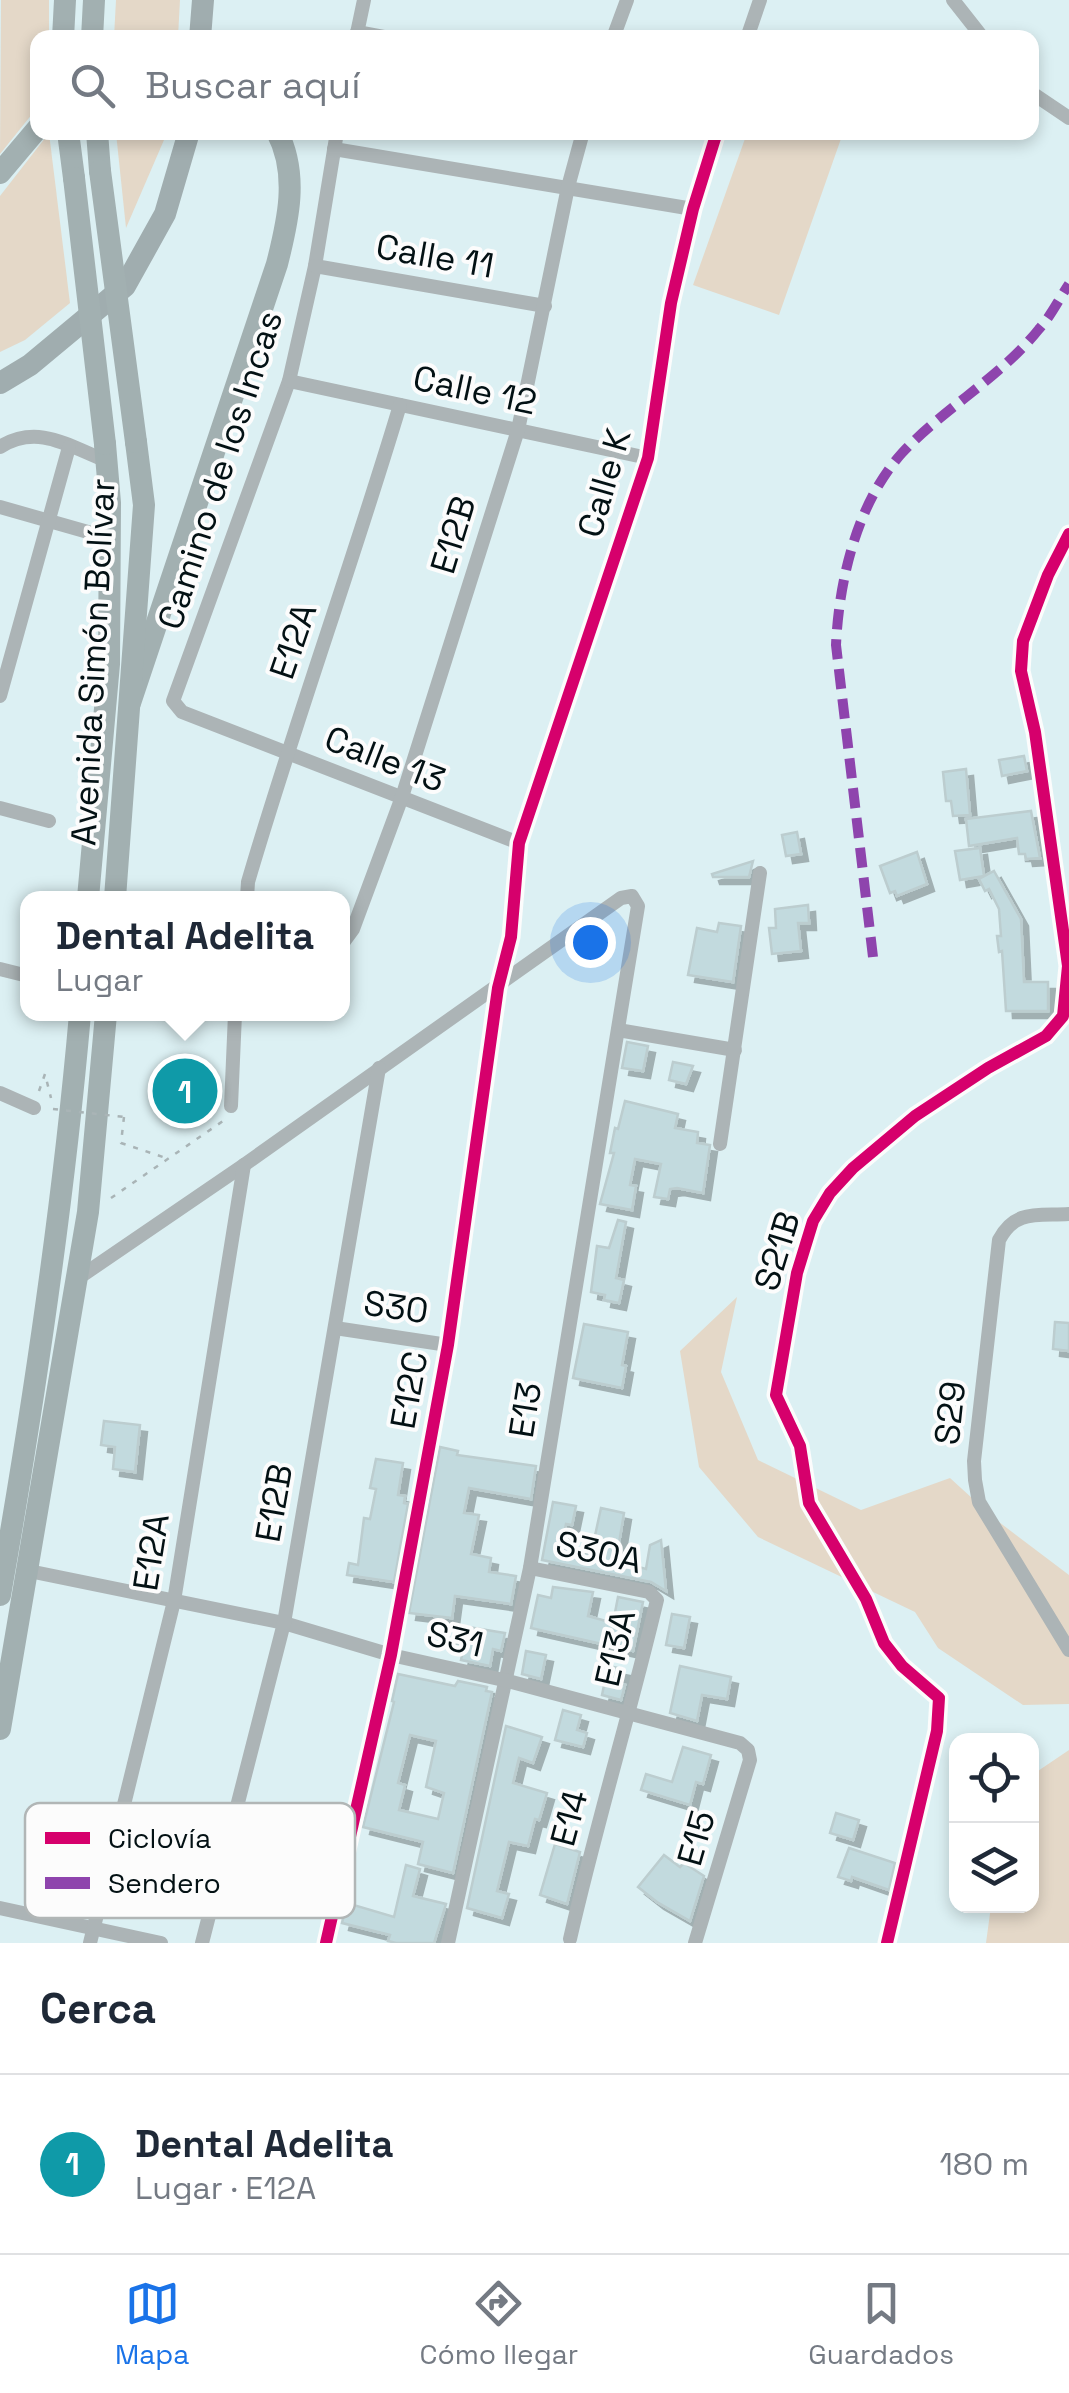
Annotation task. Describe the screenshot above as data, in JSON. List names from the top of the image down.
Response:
{
  "streets": {
    "highway": ["Avenida Simón Bolívar"],
    "street": [
      "Calle 11",
      "Calle 12",
      "Camino de los Incas",
      "Calle K",
      "E12B",
      "E12A",
      "Calle 13",
      "S21B",
      "S30",
      "E12C",
      "E13",
      "S29",
      "S30A",
      "S31",
      "E13A",
      "E14",
      "E15"
    ]
  },
  "crossings": [
    ["Calle 11", "Camino de los Incas"],
    ["Calle 11", "E12B"],
    ["Calle 12", "Camino de los Incas"],
    ["Calle 12", "Calle K"],
    ["Calle 12", "E12B"],
    ["Calle 12", "E12A"],
    ["Camino de los Incas", "Calle 13"],
    ["Calle K", "Calle 13"],
    ["Calle K", "E12C"],
    ["E12B", "Calle 13"],
    ["E12B", "S30"],
    ["E12B", "S31"],
    ["E12A", "Calle 13"],
    ["E12A", "S31"],
    ["Calle 13", "E12C"],
    ["S30", "E12C"],
    ["E12C", "E13"],
    ["E12C", "S31"],
    ["E13", "S30A"],
    ["E13", "S31"],
    ["S30A", "E13A"],
    ["S31", "E13A"],
    ["S31", "E14"],
    ["S31", "E15"],
    ["E13A", "E14"]
  ],
  "legend": ["Ciclovía", "Sendero"],
  "page": {
    "search": "Buscar aquí",
    "popup": ["Dental Adelita", "Lugar"],
    "pins": "1",
    "heading": "Cerca",
    "list": [
      {
        "mark": "1",
        "name": "Dental Adelita",
        "note": "Lugar · E12A",
        "value": "180 m"
      }
    ],
    "nav": ["Mapa", "Cómo llegar", "Guardados"]
  }
}
